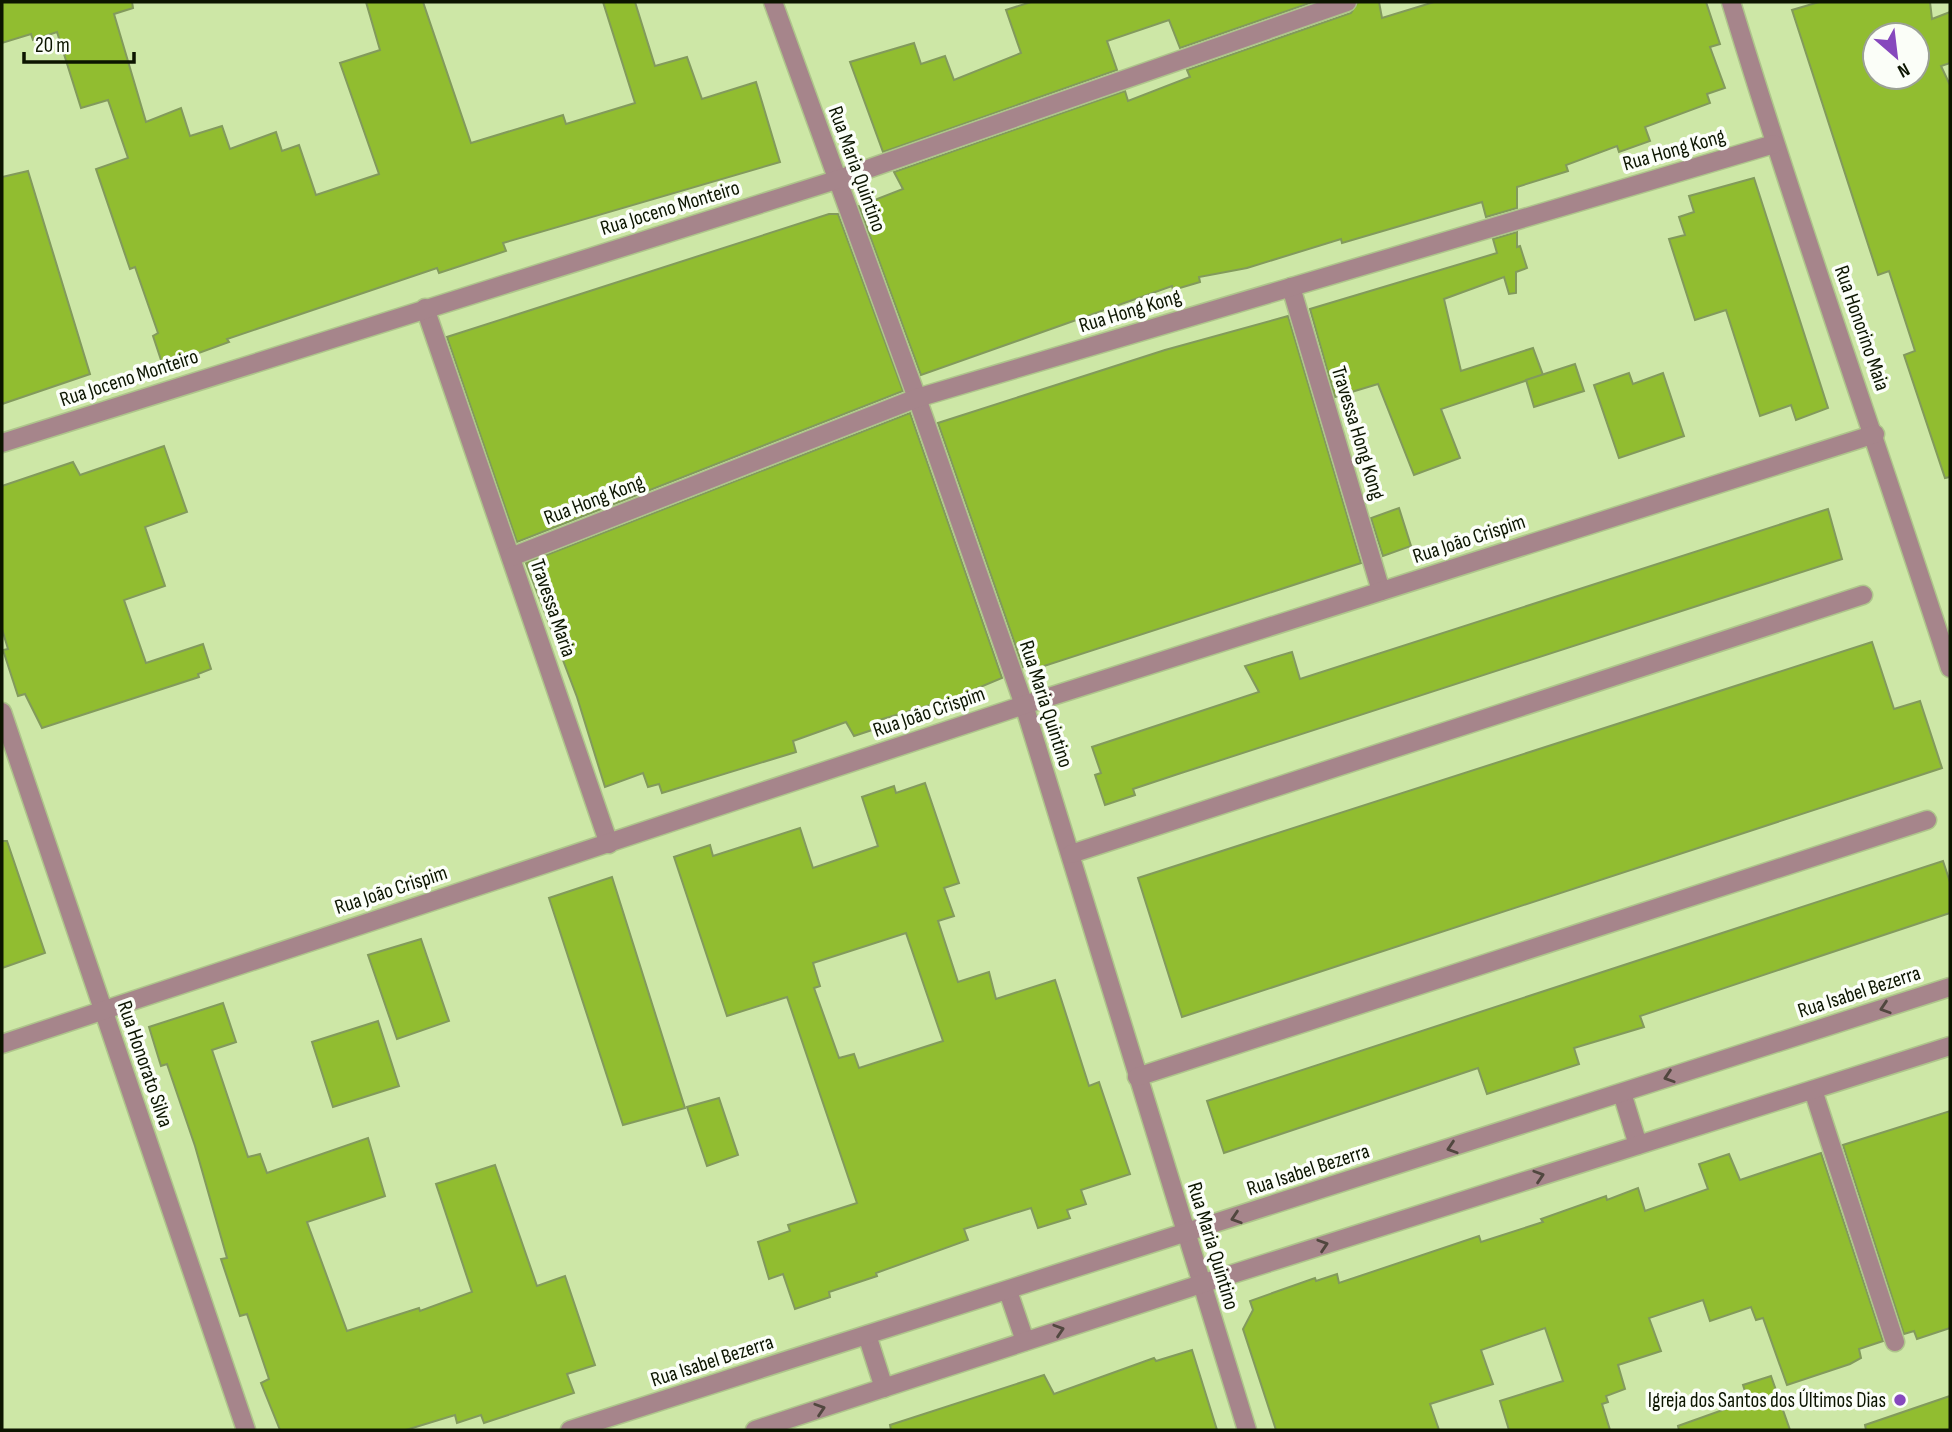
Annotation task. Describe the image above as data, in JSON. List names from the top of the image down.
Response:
{
  "streets": {
    "street": [
      "Rua Hong Kong",
      "Rua Maria Quintino",
      "Rua Joceno Monteiro",
      "Rua Honorino Maia",
      "Travessa Hong Kong",
      "Rua João Crispim",
      "Travessa Maria",
      "Rua Isabel Bezerra",
      "Rua Honorato Silva"
    ]
  },
  "crossings": [
    ["Rua Hong Kong", "Rua Maria Quintino"],
    ["Rua Hong Kong", "Rua Honorino Maia"],
    ["Rua Hong Kong", "Travessa Hong Kong"],
    ["Rua Hong Kong", "Travessa Maria"],
    ["Rua Maria Quintino", "Rua Joceno Monteiro"],
    ["Rua Maria Quintino", "Rua João Crispim"],
    ["Rua Maria Quintino", "Rua Isabel Bezerra"],
    ["Rua Joceno Monteiro", "Travessa Maria"],
    ["Rua Honorino Maia", "Rua João Crispim"],
    ["Travessa Hong Kong", "Rua João Crispim"],
    ["Rua João Crispim", "Travessa Maria"],
    ["Rua João Crispim", "Rua Honorato Silva"]
  ],
  "places": ["Igreja dos Santos dos Últimos Dias"],
  "scale_bar": "20 m",
  "north": "bottom right"
}
